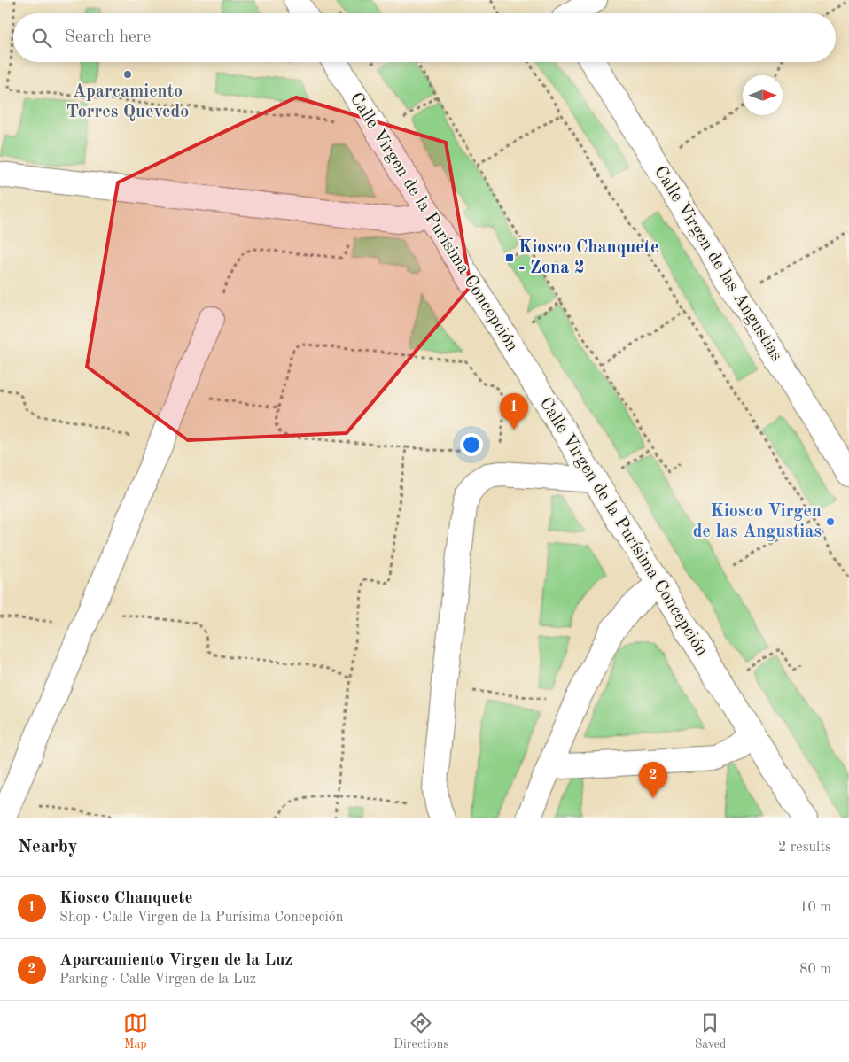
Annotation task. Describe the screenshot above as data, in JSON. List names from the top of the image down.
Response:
{
  "streets": {
    "street": ["Calle Virgen de la Purísima Concepción", "Calle Virgen de las Angustias"]
  },
  "places": {
    "other": ["Aparcamiento Torres Quevedo", "Kiosco Virgen de las Angustias"],
    "transit": ["Kiosco Chanquete - Zona 2"]
  },
  "north": "right",
  "page": {
    "search": "Search here",
    "pins": ["1", "2"],
    "heading": ["Nearby", "2 results"],
    "list": [
      {
        "mark": "1",
        "name": "Kiosco Chanquete",
        "note": "Shop · Calle Virgen de la Purísima Concepción",
        "value": "10 m"
      },
      {
        "mark": "2",
        "name": "Aparcamiento Virgen de la Luz",
        "note": "Parking · Calle Virgen de la Luz",
        "value": "80 m"
      }
    ],
    "nav": ["Map", "Directions", "Saved"]
  }
}
